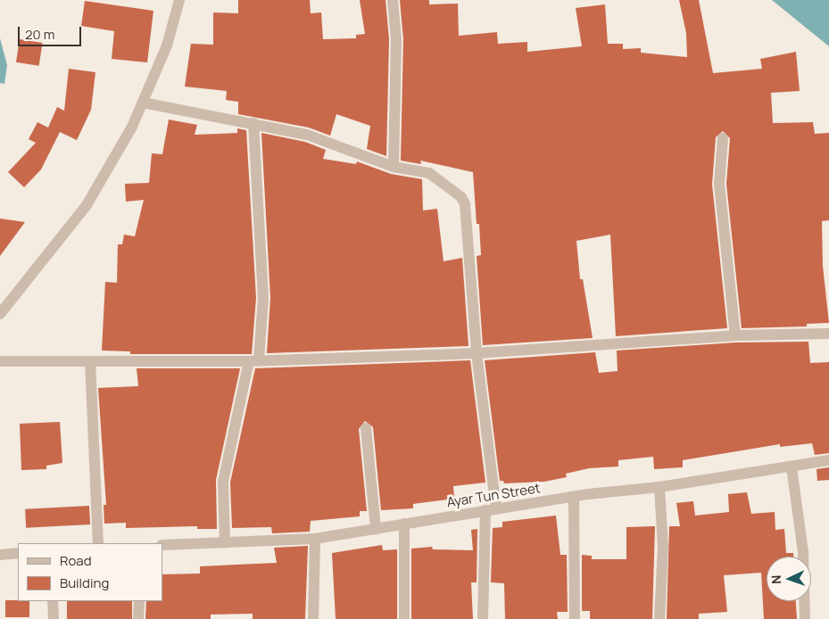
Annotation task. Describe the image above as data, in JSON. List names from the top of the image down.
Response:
{
  "streets": {
    "street": ["Ayar Tun Street"]
  },
  "legend": ["Road", "Building"],
  "scale_bar": "20 m",
  "north": "left"
}
